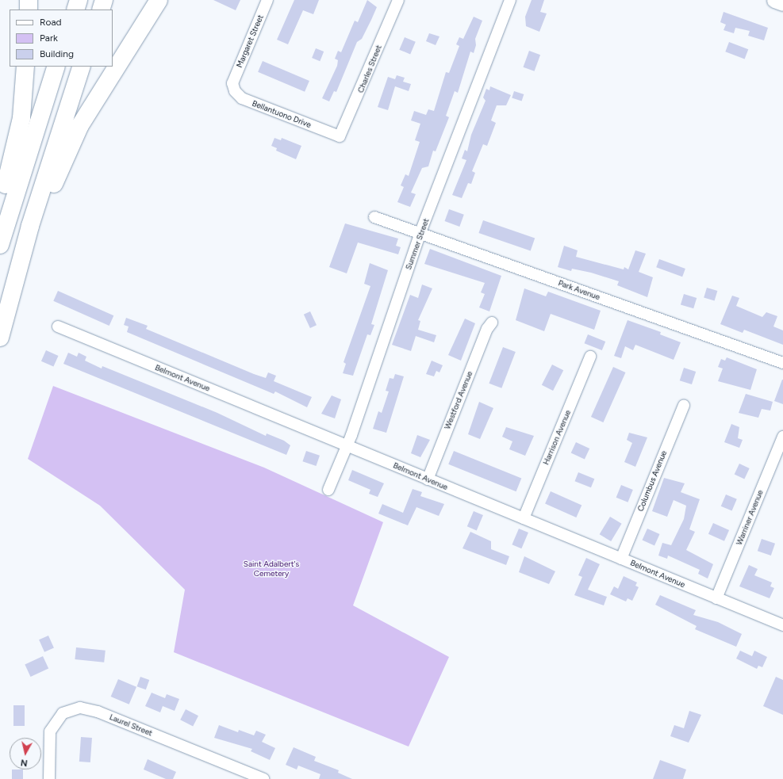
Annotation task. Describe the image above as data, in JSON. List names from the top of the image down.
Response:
{
  "streets": {
    "street": [
      "Margaret Street",
      "Charles Street",
      "Bellantuono Drive",
      "Summer Street",
      "Park Avenue",
      "Belmont Avenue",
      "Westford Avenue",
      "Harrison Avenue",
      "Columbus Avenue",
      "Warriner Avenue",
      "Laurel Street"
    ]
  },
  "crossings": [
    ["Margaret Street", "Bellantuono Drive"],
    ["Charles Street", "Bellantuono Drive"],
    ["Summer Street", "Park Avenue"],
    ["Summer Street", "Belmont Avenue"],
    ["Belmont Avenue", "Westford Avenue"],
    ["Belmont Avenue", "Harrison Avenue"],
    ["Belmont Avenue", "Columbus Avenue"],
    ["Belmont Avenue", "Warriner Avenue"]
  ],
  "parks": ["Saint Adalbert's Cemetery"],
  "legend": ["Road", "Park", "Building"],
  "north": "bottom"
}
